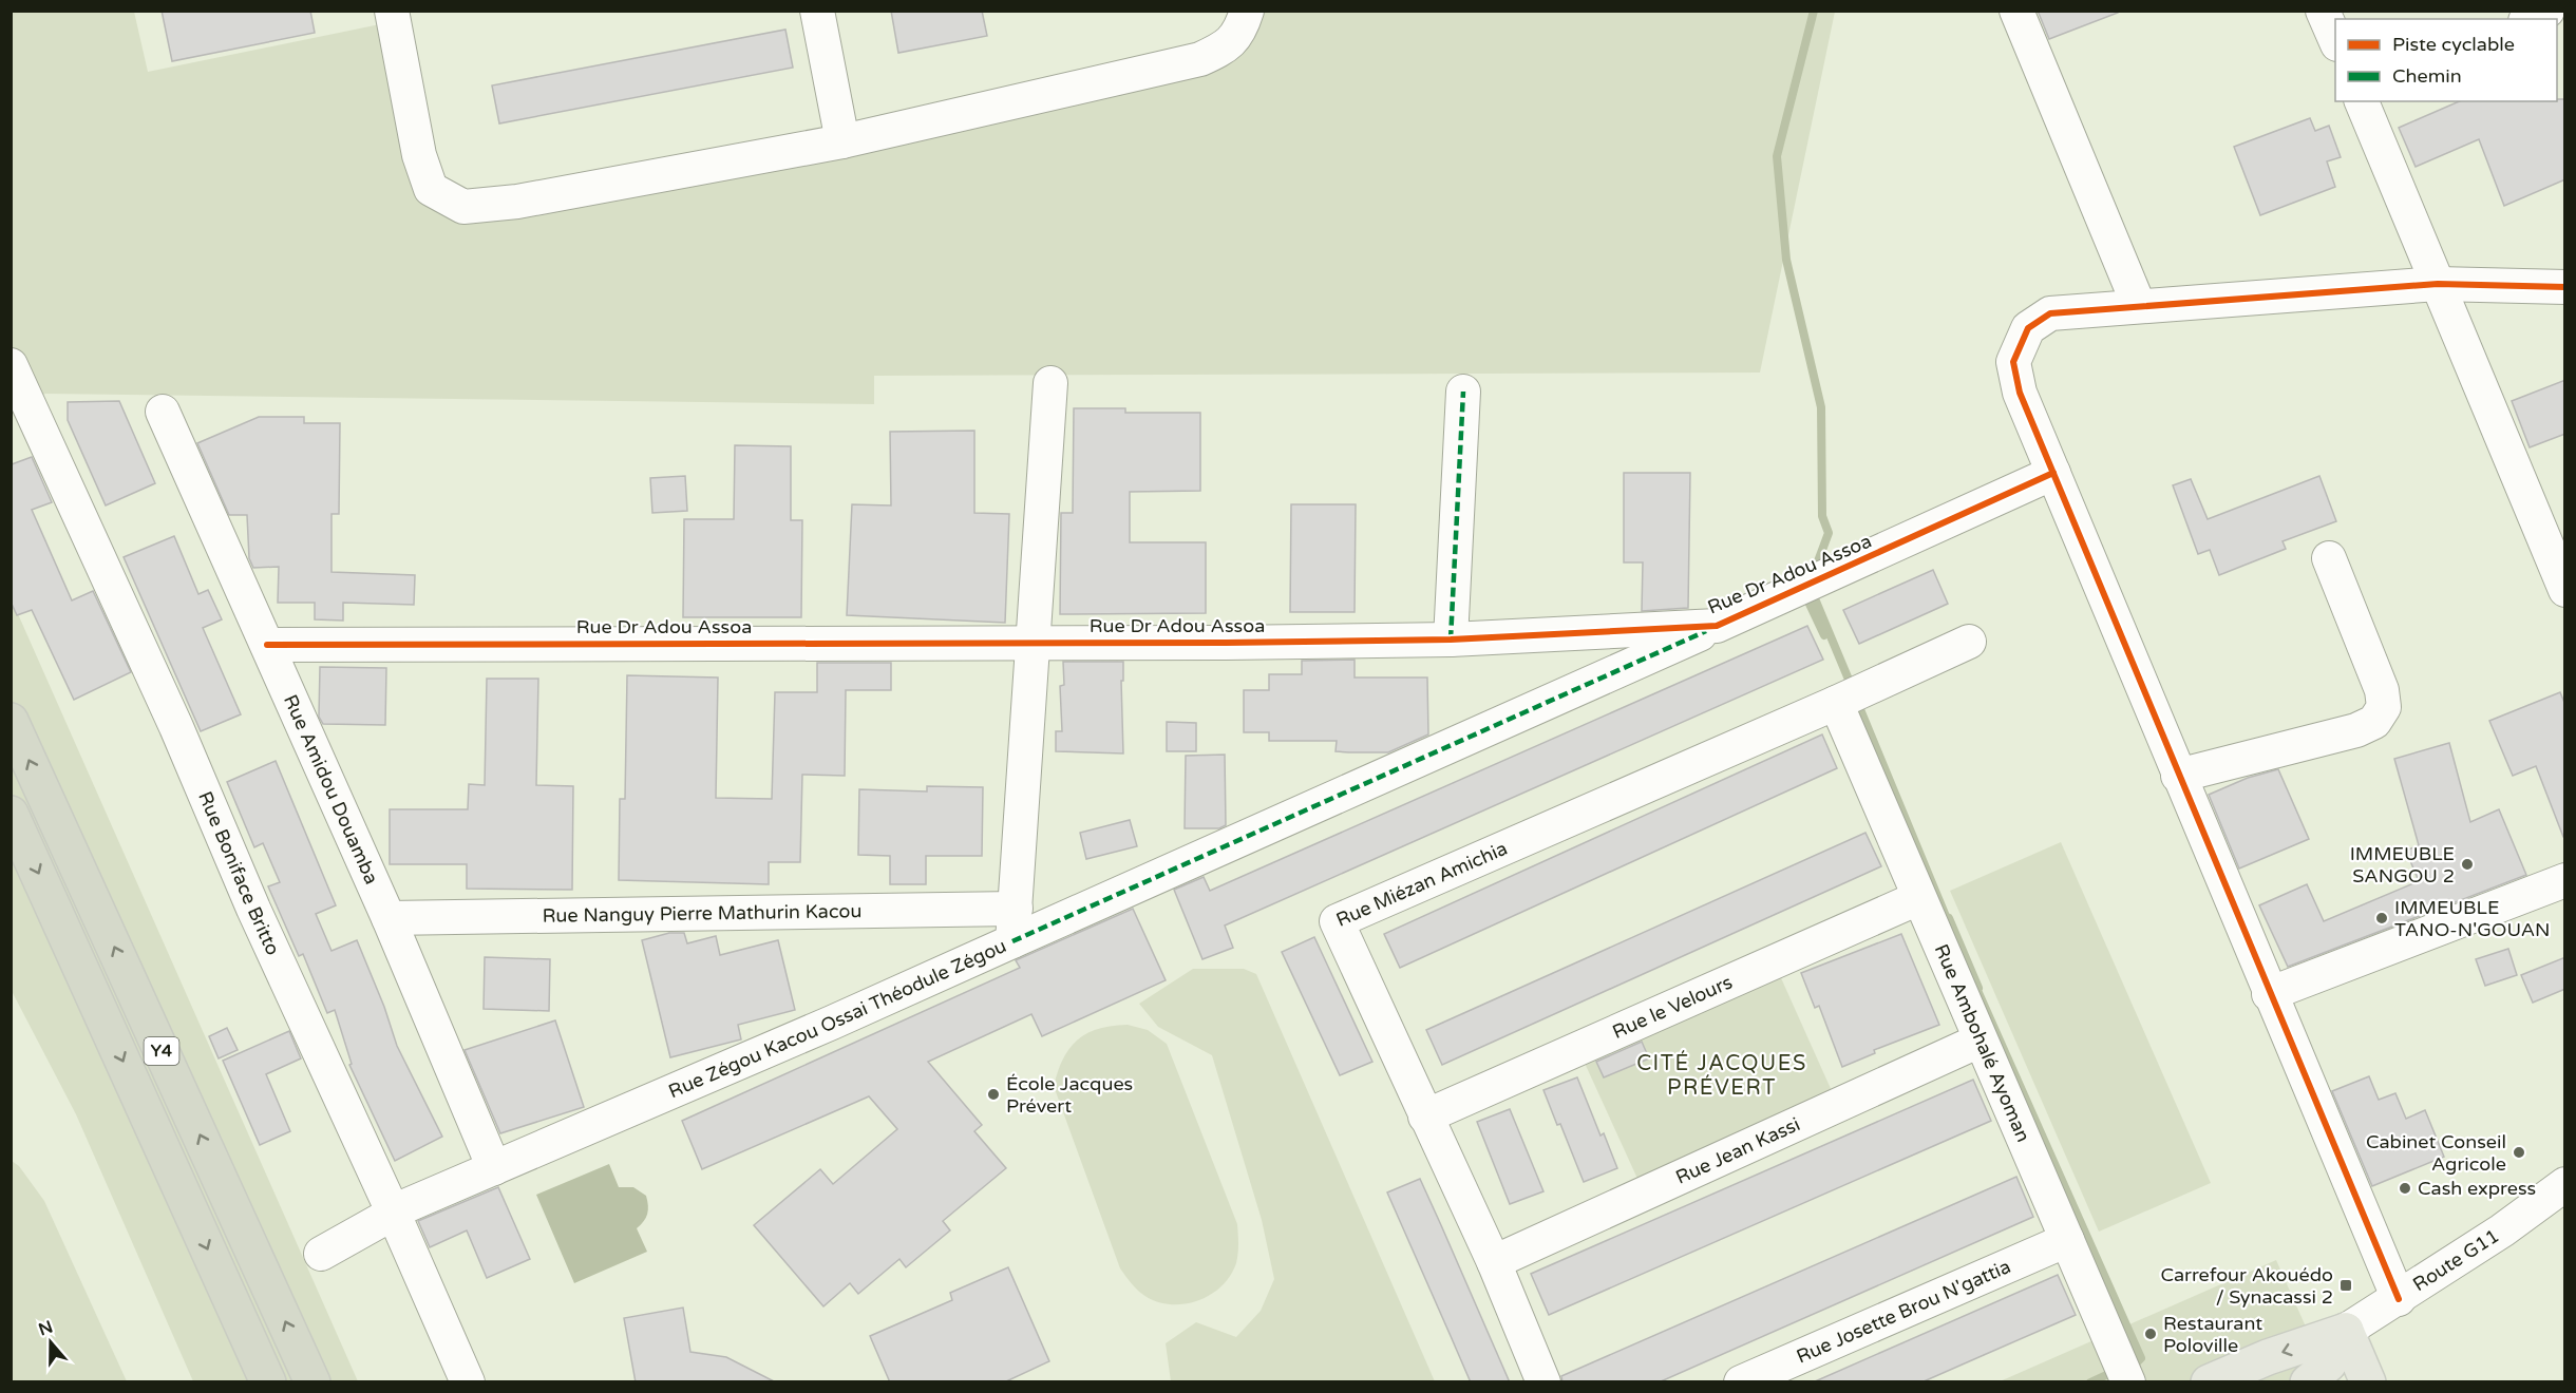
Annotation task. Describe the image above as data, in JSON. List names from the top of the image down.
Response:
{
  "streets": {
    "highway": ["Y4"],
    "street": [
      "Rue Dr Adou Assoa",
      "Rue Amidou Douamba",
      "Rue Boniface Britto",
      "Rue Miézan Amichia",
      "Rue Nanguy Pierre Mathurin Kacou",
      "Rue le Velours",
      "Rue Zégou Kacou Ossai Théodule Zégou",
      "Rue Ambohalé Ayoman",
      "Rue Jean Kassi",
      "Route G11",
      "Rue Josette Brou N'gattia"
    ]
  },
  "crossings": [
    ["Rue Dr Adou Assoa", "Rue Amidou Douamba"],
    ["Rue Dr Adou Assoa", "Rue Zégou Kacou Ossai Théodule Zégou"],
    ["Rue Amidou Douamba", "Rue Nanguy Pierre Mathurin Kacou"],
    ["Rue Amidou Douamba", "Rue Zégou Kacou Ossai Théodule Zégou"],
    ["Rue Boniface Britto", "Rue Zégou Kacou Ossai Théodule Zégou"],
    ["Rue Miézan Amichia", "Rue le Velours"],
    ["Rue Miézan Amichia", "Rue Ambohalé Ayoman"],
    ["Rue Miézan Amichia", "Rue Jean Kassi"],
    ["Rue Nanguy Pierre Mathurin Kacou", "Rue Zégou Kacou Ossai Théodule Zégou"],
    ["Rue le Velours", "Rue Ambohalé Ayoman"],
    ["Rue Ambohalé Ayoman", "Rue Jean Kassi"],
    ["Rue Ambohalé Ayoman", "Rue Josette Brou N'gattia"]
  ],
  "districts": ["CITÉ JACQUES PRÉVERT"],
  "places": {
    "other": [
      "IMMEUBLE SANGOU 2",
      "IMMEUBLE TANO-N'GOUAN",
      "École Jacques Prévert",
      "Cabinet Conseil Agricole",
      "Cash express",
      "Restaurant Poloville"
    ],
    "transit": ["Carrefour Akouédo / Synacassi 2"]
  },
  "legend": ["Piste cyclable", "Chemin"],
  "north": "top"
}
